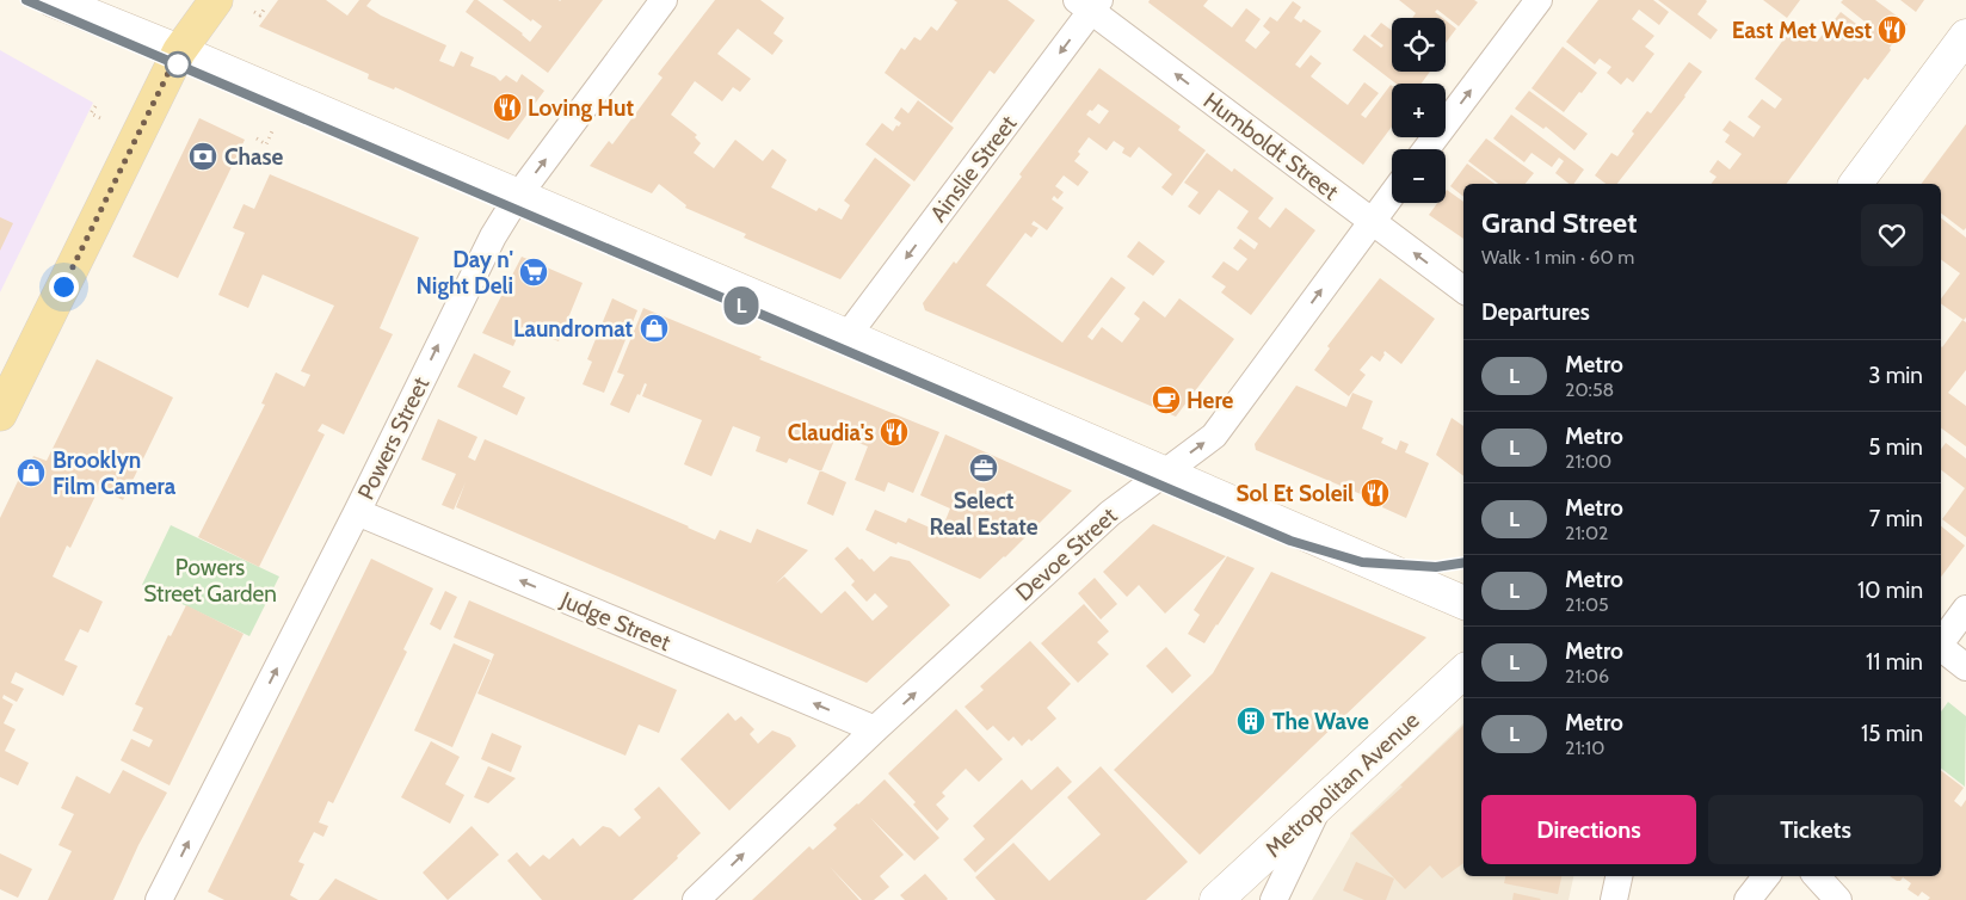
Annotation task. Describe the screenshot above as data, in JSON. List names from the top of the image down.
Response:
{
  "streets": {
    "main road": ["Metropolitan Avenue"],
    "street": [
      "Humboldt Street",
      "Ainslie Street",
      "Powers Street",
      "Devoe Street",
      "Judge Street"
    ]
  },
  "crossings": [
    ["Humboldt Street", "Ainslie Street"],
    ["Humboldt Street", "Devoe Street"],
    ["Powers Street", "Judge Street"],
    ["Devoe Street", "Judge Street"]
  ],
  "one_way": [
    "Humboldt Street",
    "Ainslie Street",
    "Powers Street",
    "Devoe Street",
    "Judge Street"
  ],
  "parks": ["Powers Street Garden"],
  "places": {
    "restaurant": [
      "East Met West",
      "Loving Hut",
      "Claudia's",
      "Sol Et Soleil"
    ],
    "bank": ["Chase"],
    "supermarket": ["Day n' Night Deli"],
    "shop": ["Laundromat", "Brooklyn Film Camera"],
    "cafe": ["Here"],
    "office": ["Select Real Estate"],
    "building": ["The Wave"]
  },
  "lines": ["metro line L"],
  "page": {
    "on_map": "L",
    "map_buttons": ["+", "−"],
    "heading": [
      ["Grand Street", "Walk · 1 min · 60 m"],
      "Departures"
    ],
    "list": [
      {
        "mark": "L",
        "name": "Metro",
        "note": "20:58",
        "value": "3 min"
      },
      {
        "mark": "L",
        "name": "Metro",
        "note": "21:00",
        "value": "5 min"
      },
      {
        "mark": "L",
        "name": "Metro",
        "note": "21:02",
        "value": "7 min"
      },
      {
        "mark": "L",
        "name": "Metro",
        "note": "21:05",
        "value": "10 min"
      },
      {
        "mark": "L",
        "name": "Metro",
        "note": "21:06",
        "value": "11 min"
      },
      {
        "mark": "L",
        "name": "Metro",
        "note": "21:10",
        "value": "15 min"
      }
    ],
    "buttons": ["Directions", "Tickets"]
  }
}
